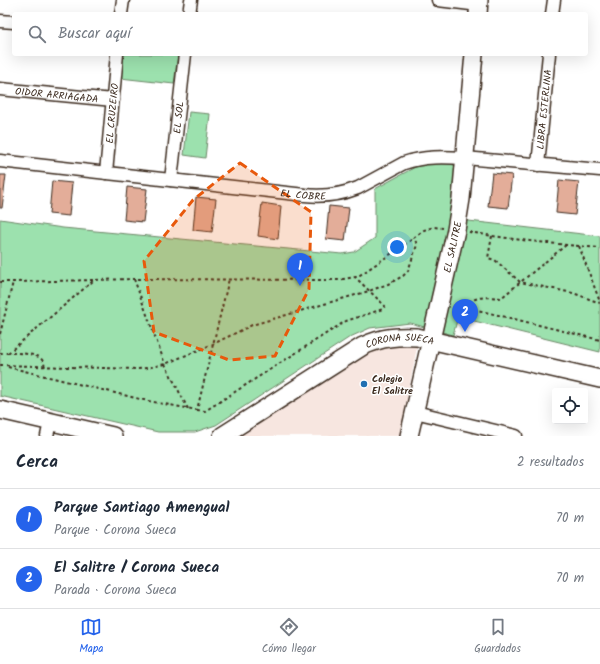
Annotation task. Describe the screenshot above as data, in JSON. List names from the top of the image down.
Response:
{
  "streets": {
    "street": [
      "OIDOR ARRIAGADA",
      "LIBRA ESTERLINA",
      "EL CRUZEIRO",
      "EL SOL",
      "EL COBRE",
      "EL SALITRE",
      "CORONA SUECA"
    ]
  },
  "crossings": [
    ["OIDOR ARRIAGADA", "EL CRUZEIRO"],
    ["LIBRA ESTERLINA", "EL COBRE"],
    ["EL CRUZEIRO", "EL COBRE"],
    ["EL SOL", "EL COBRE"],
    ["EL COBRE", "EL SALITRE"],
    ["EL SALITRE", "CORONA SUECA"]
  ],
  "places": ["Colegio El Salitre"],
  "page": {
    "search": "Buscar aquí",
    "pins": ["1", "2"],
    "heading": ["Cerca", "2 resultados"],
    "list": [
      {
        "mark": "1",
        "name": "Parque Santiago Amengual",
        "note": "Parque · Corona Sueca",
        "value": "70 m"
      },
      {
        "mark": "2",
        "name": "El Salitre / Corona Sueca",
        "note": "Parada · Corona Sueca",
        "value": "70 m"
      }
    ],
    "nav": ["Mapa", "Cómo llegar", "Guardados"]
  }
}
